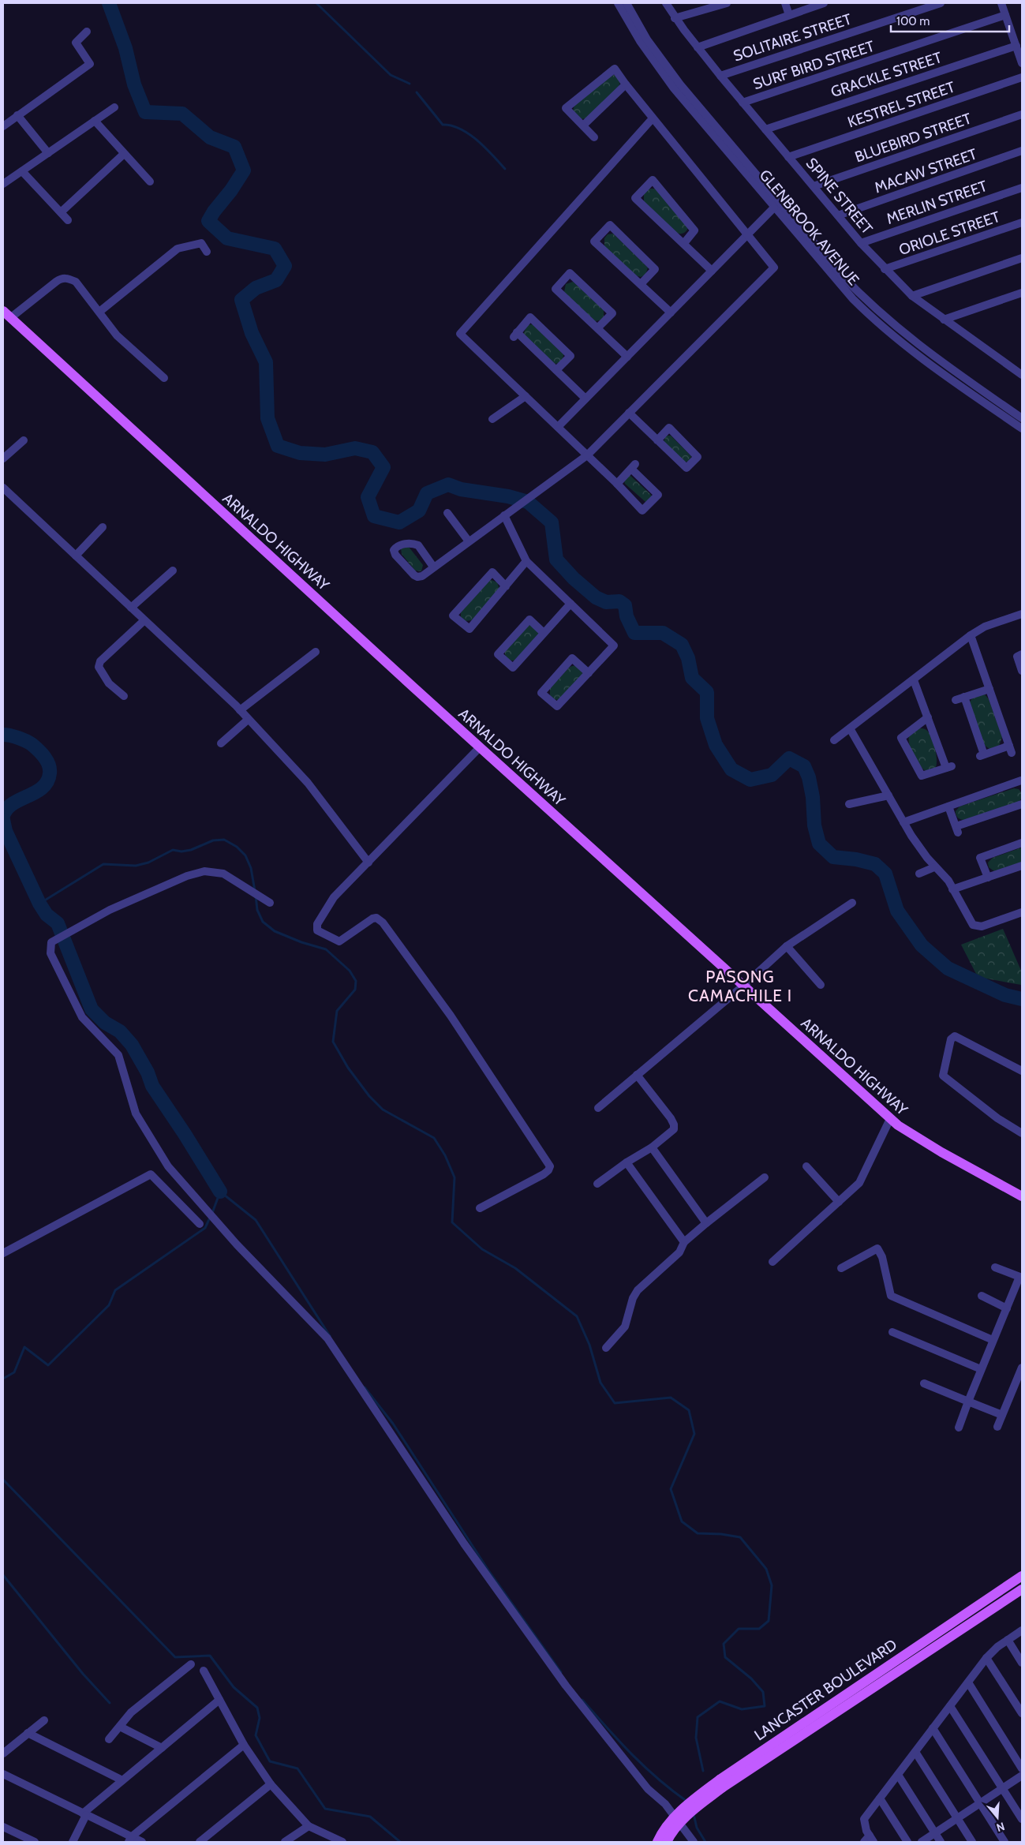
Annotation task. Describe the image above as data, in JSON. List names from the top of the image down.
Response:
{
  "streets": {
    "main road": ["ARNALDO HIGHWAY", "LANCASTER BOULEVARD"],
    "street": [
      "SOLITAIRE STREET",
      "SURF BIRD STREET",
      "GRACKLE STREET",
      "KESTREL STREET",
      "BLUEBIRD STREET",
      "MACAW STREET",
      "SPINE STREET",
      "MERLIN STREET",
      "GLENBROOK AVENUE",
      "ORIOLE STREET"
    ]
  },
  "crossings": [
    ["SOLITAIRE STREET", "SPINE STREET"],
    ["SURF BIRD STREET", "SPINE STREET"],
    ["GRACKLE STREET", "SPINE STREET"],
    ["KESTREL STREET", "SPINE STREET"],
    ["BLUEBIRD STREET", "SPINE STREET"],
    ["MACAW STREET", "SPINE STREET"],
    ["SPINE STREET", "MERLIN STREET"],
    ["SPINE STREET", "ORIOLE STREET"]
  ],
  "districts": ["PASONG CAMACHILE I"],
  "scale_bar": "100 m",
  "north": "bottom"
}
